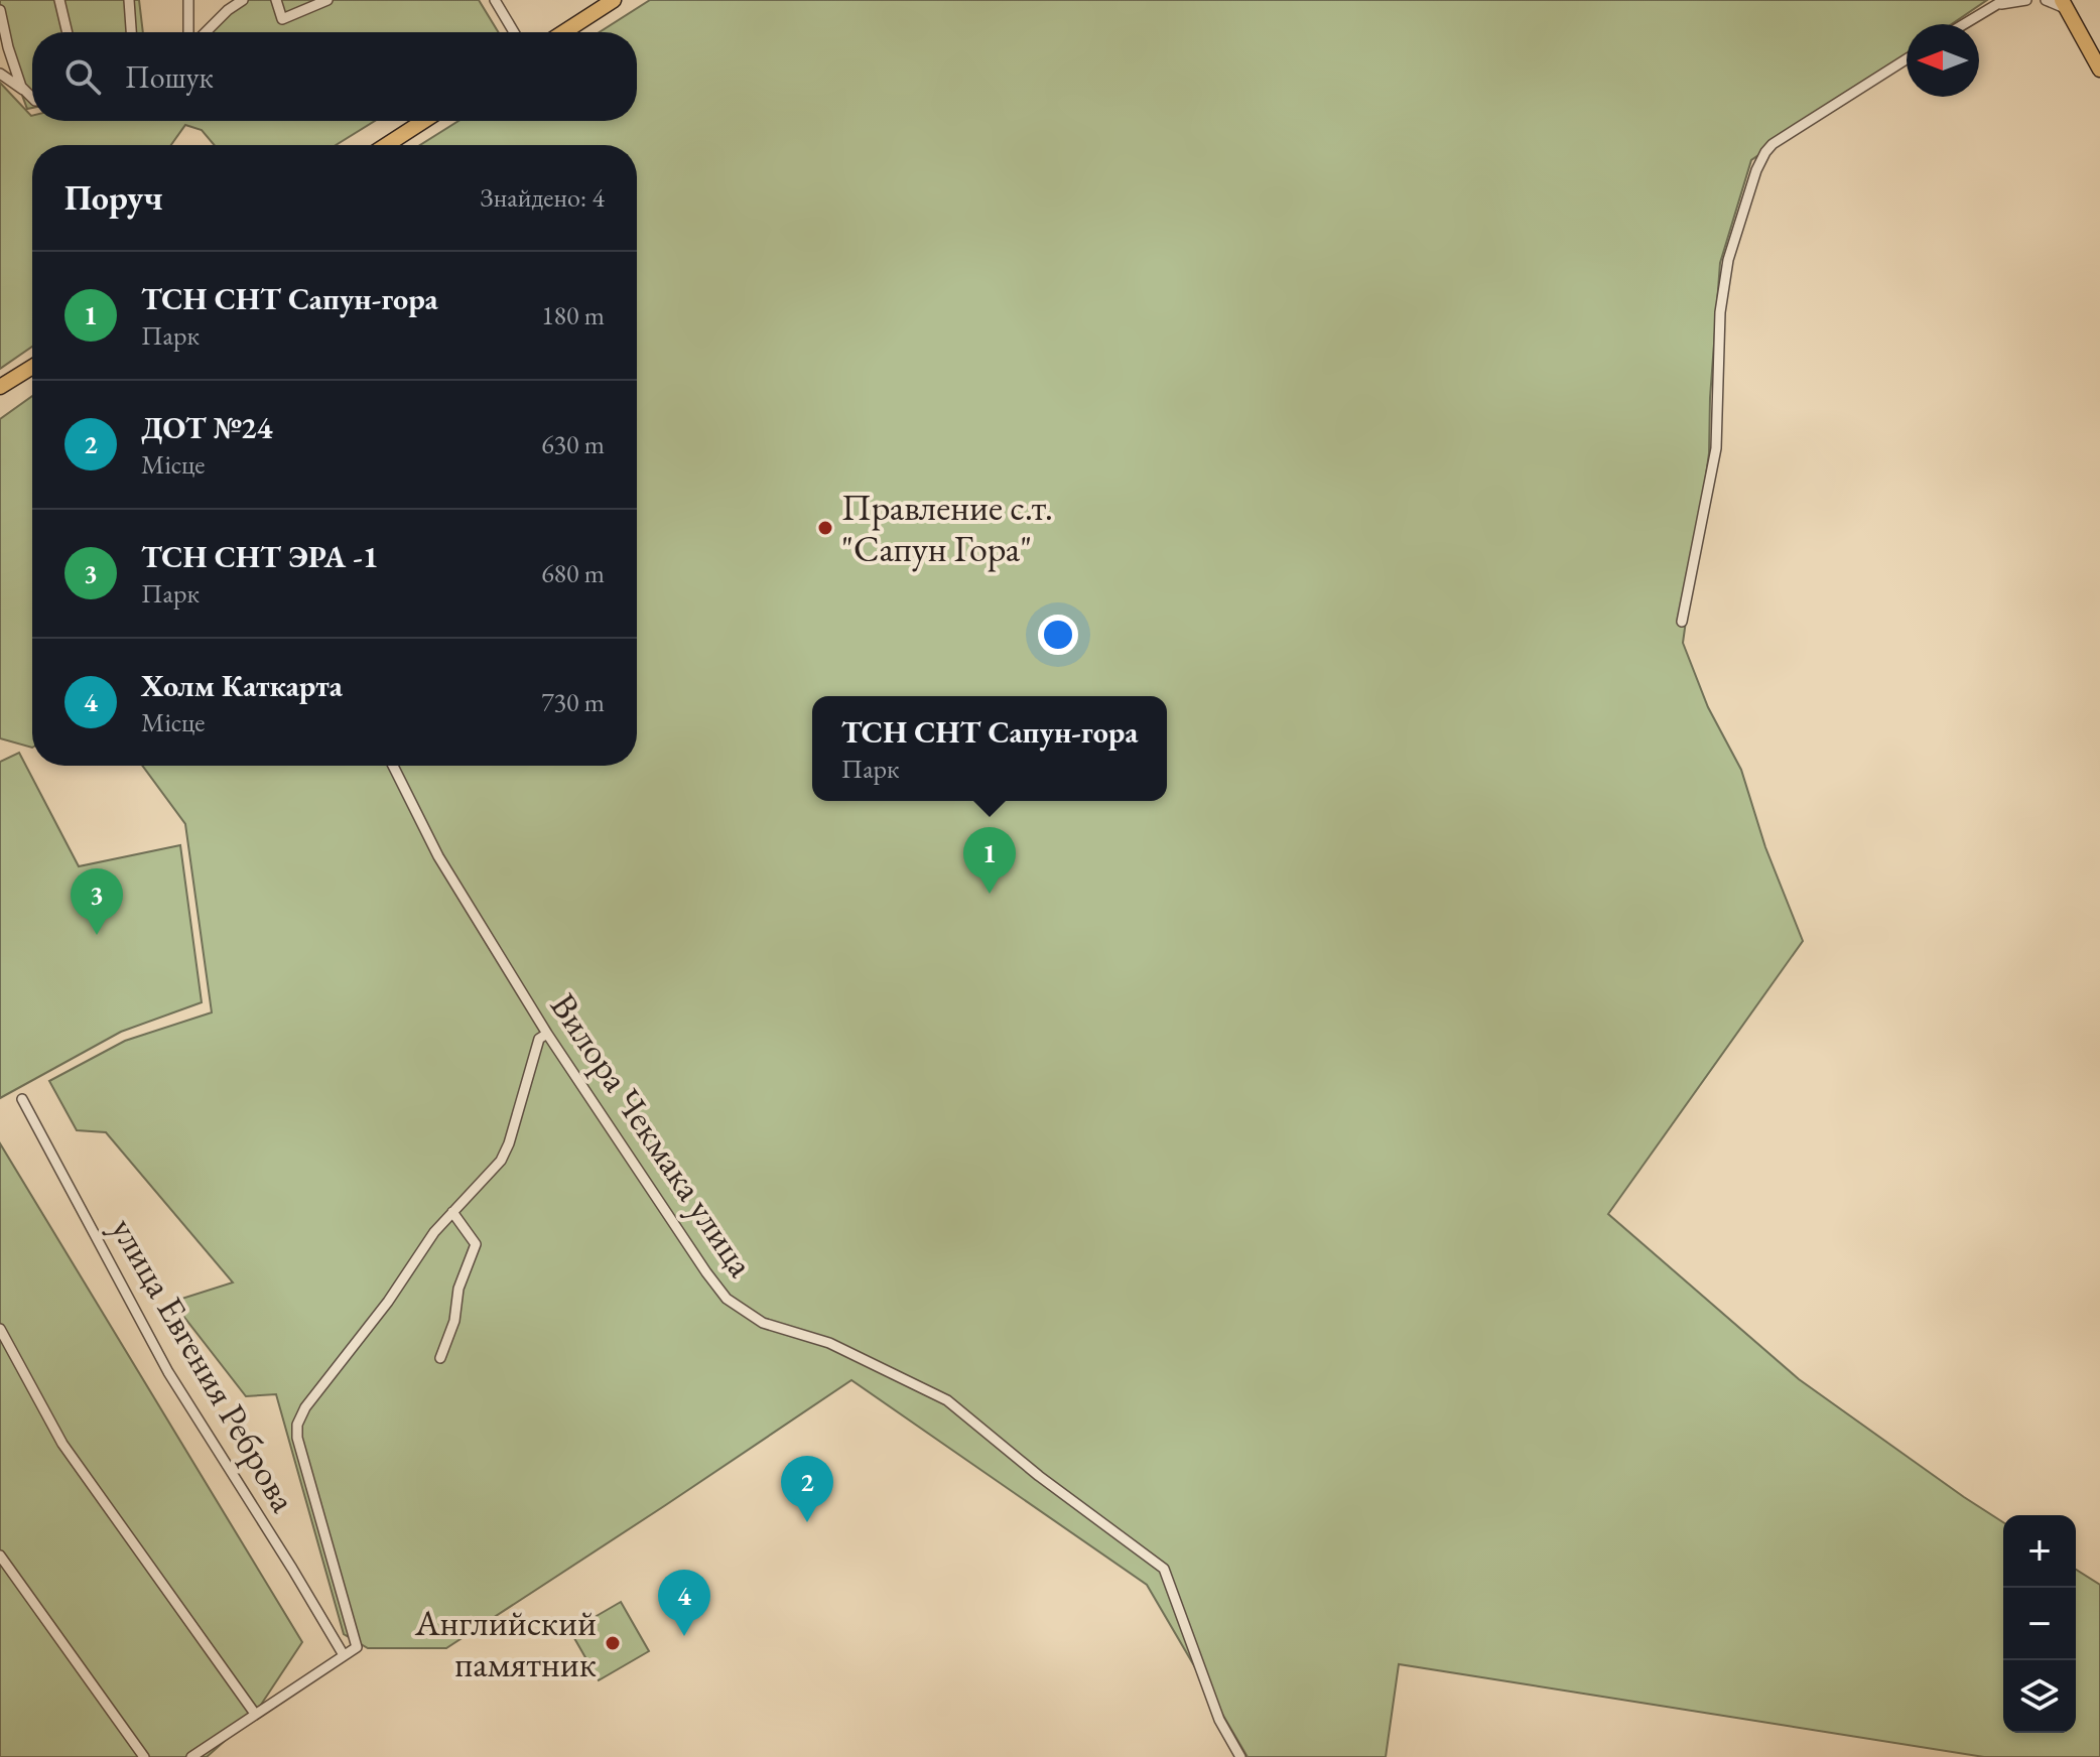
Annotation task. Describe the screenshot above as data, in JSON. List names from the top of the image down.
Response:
{
  "streets": {
    "street": ["Вилора Чекмака улица", "улица Евгения Реброва"]
  },
  "places": ["Правление с.т. \"Сапун Гора\"", "Английский памятник"],
  "north": "left",
  "page": {
    "search": "Пошук",
    "heading": ["Поруч", "Знайдено: 4"],
    "list": [
      {
        "mark": "1",
        "name": "ТСН СНТ Сапун-гора",
        "note": "Парк",
        "value": "180 m"
      },
      {
        "mark": "2",
        "name": "ДОТ №24",
        "note": "Місце",
        "value": "630 m"
      },
      {
        "mark": "3",
        "name": "ТСН СНТ ЭРА -1",
        "note": "Парк",
        "value": "680 m"
      },
      {
        "mark": "4",
        "name": "Холм Каткарта",
        "note": "Місце",
        "value": "730 m"
      }
    ],
    "popup": ["ТСН СНТ Сапун-гора", "Парк"],
    "pins": [
      "1",
      "3",
      "2",
      "4"
    ],
    "map_buttons": ["+", "−"]
  }
}
